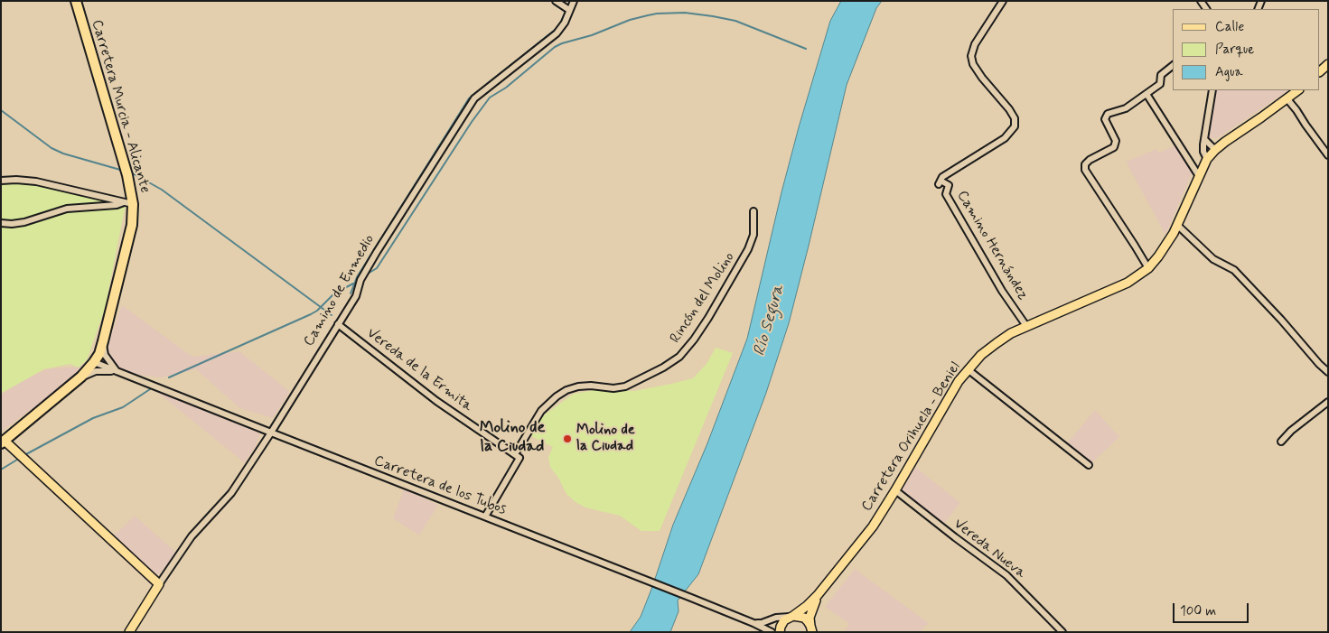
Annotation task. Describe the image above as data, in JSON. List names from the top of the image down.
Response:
{
  "streets": {
    "highway": ["Carretera Murcia - Alicante"],
    "main road": ["Camino de Enmedio", "Carretera Orihuela - Beniel"],
    "street": [
      "Camino Hernández",
      "Rincón del Molino",
      "Vereda de la Ermita",
      "Carretera de los Tubos",
      "Vereda Nueva"
    ]
  },
  "crossings": [
    ["Carretera Murcia - Alicante", "Carretera de los Tubos"],
    ["Camino Hernández", "Carretera Orihuela - Beniel"],
    ["Camino de Enmedio", "Vereda de la Ermita"],
    ["Camino de Enmedio", "Carretera de los Tubos"],
    ["Rincón del Molino", "Vereda de la Ermita"],
    ["Carretera Orihuela - Beniel", "Vereda Nueva"]
  ],
  "districts": ["Molino de la Ciudad"],
  "water": ["Río Segura"],
  "places": ["Molino de la Ciudad"],
  "legend": ["Calle", "Parque", "Agua"],
  "scale_bar": "100 m"
}
